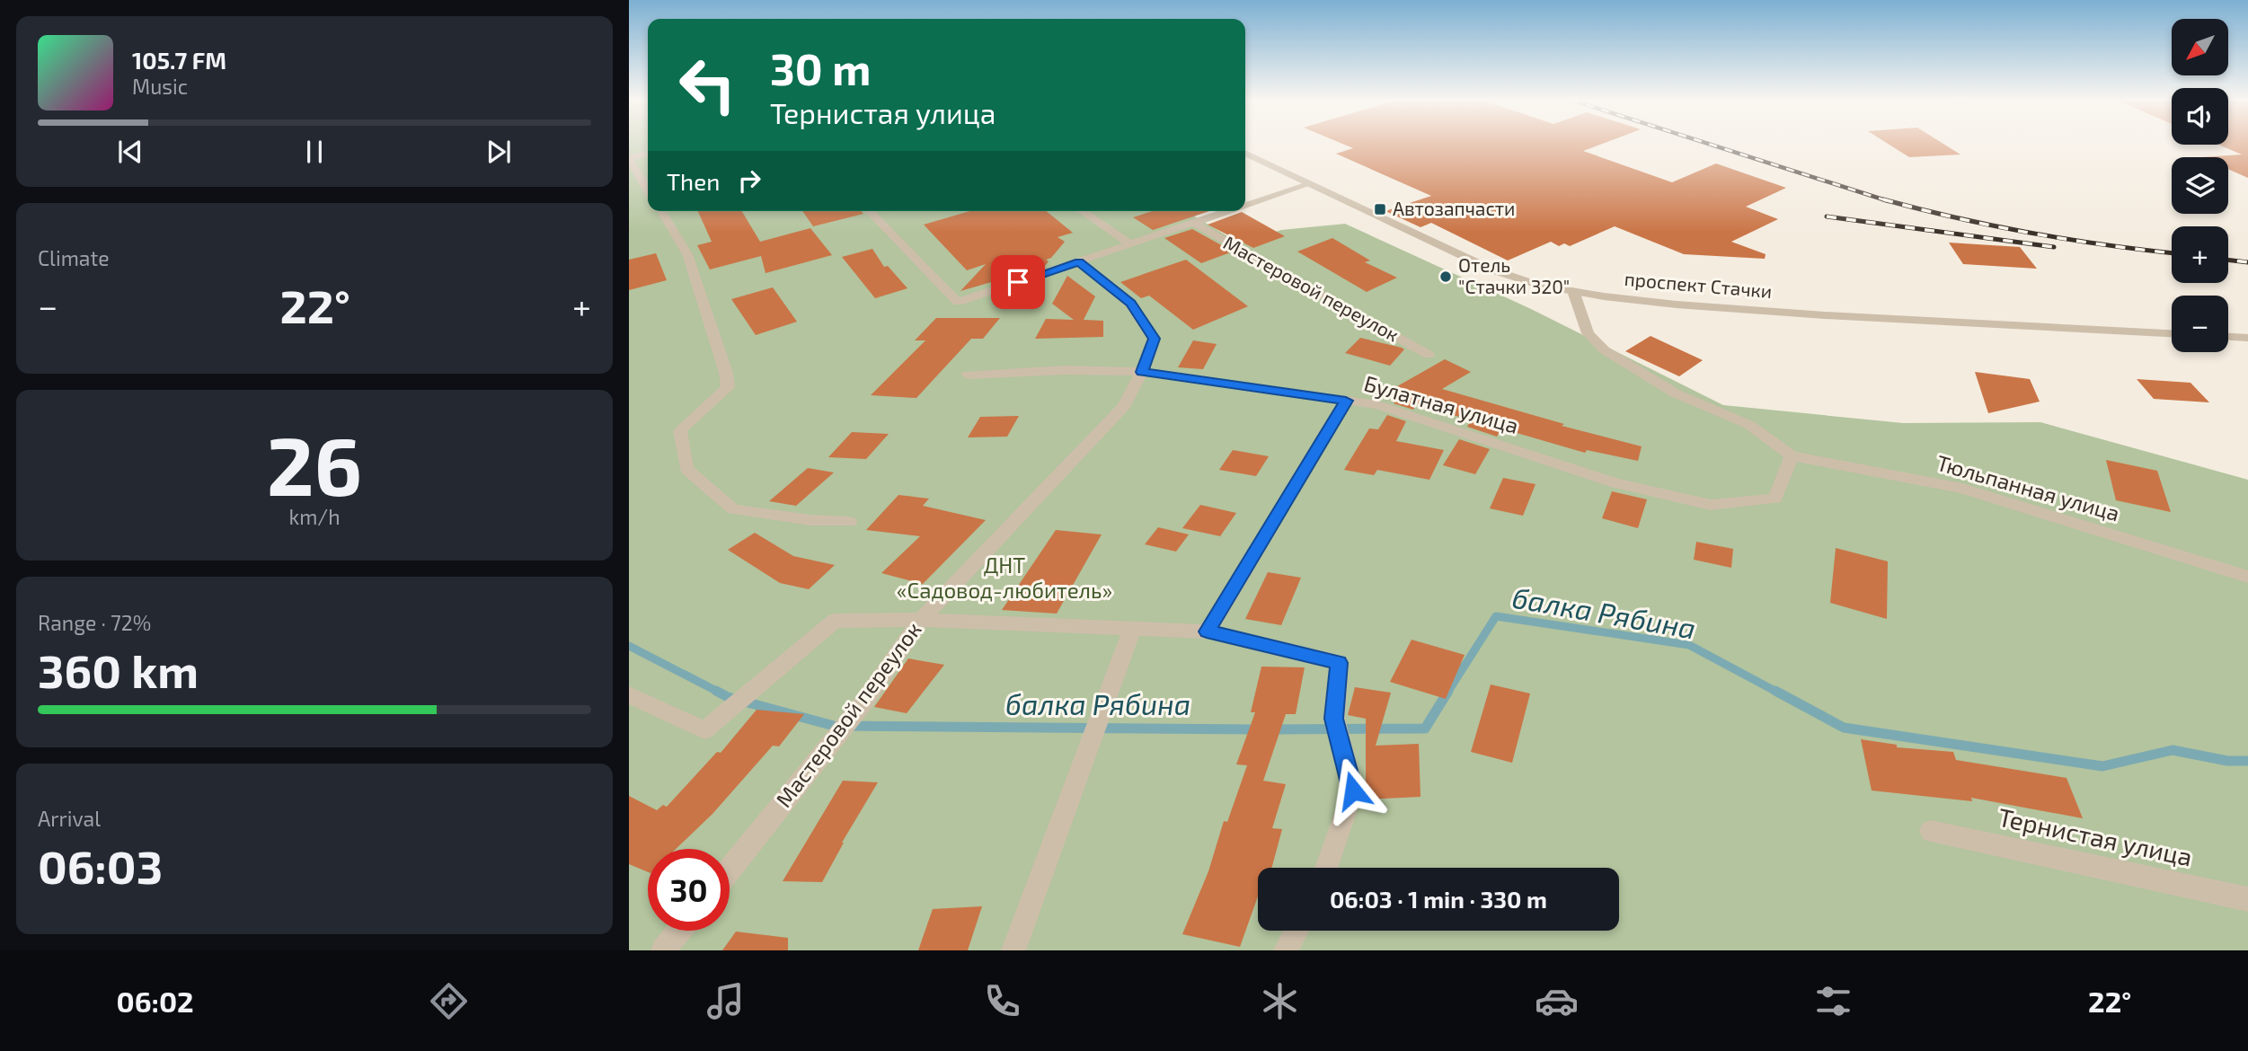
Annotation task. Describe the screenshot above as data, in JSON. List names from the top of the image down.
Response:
{
  "streets": {
    "street": [
      "проспект Стачки",
      "Мастеровой переулок",
      "Булатная улица",
      "Тюльпанная улица",
      "Тернистая улица"
    ]
  },
  "crossings": [
    ["проспект Стачки", "Мастеровой переулок"],
    ["Мастеровой переулок", "Булатная улица"],
    ["Булатная улица", "Тюльпанная улица"]
  ],
  "water": ["балка Рябина"],
  "parks": ["ДНТ «Садовод-любитель»"],
  "places": {
    "transit": ["Автозапчасти"],
    "other": ["Отель \"Стачки 320\""]
  },
  "north": "bottom left",
  "page": {
    "map_buttons": ["+", "−"],
    "turn": ["30 m", "Тернистая улица"],
    "song": ["105.7 FM", "Music"],
    "then": "Then",
    "tile": [
      "Climate",
      ["26", "km/h"],
      ["Range · 72%", "360 km"],
      ["Arrival", "06:03"]
    ],
    "heat": ["−", "22°", "+"],
    "limit": "30",
    "trip": "06:03 · 1 min · 330 m",
    "tabs": ["06:02", "22°"]
  }
}
